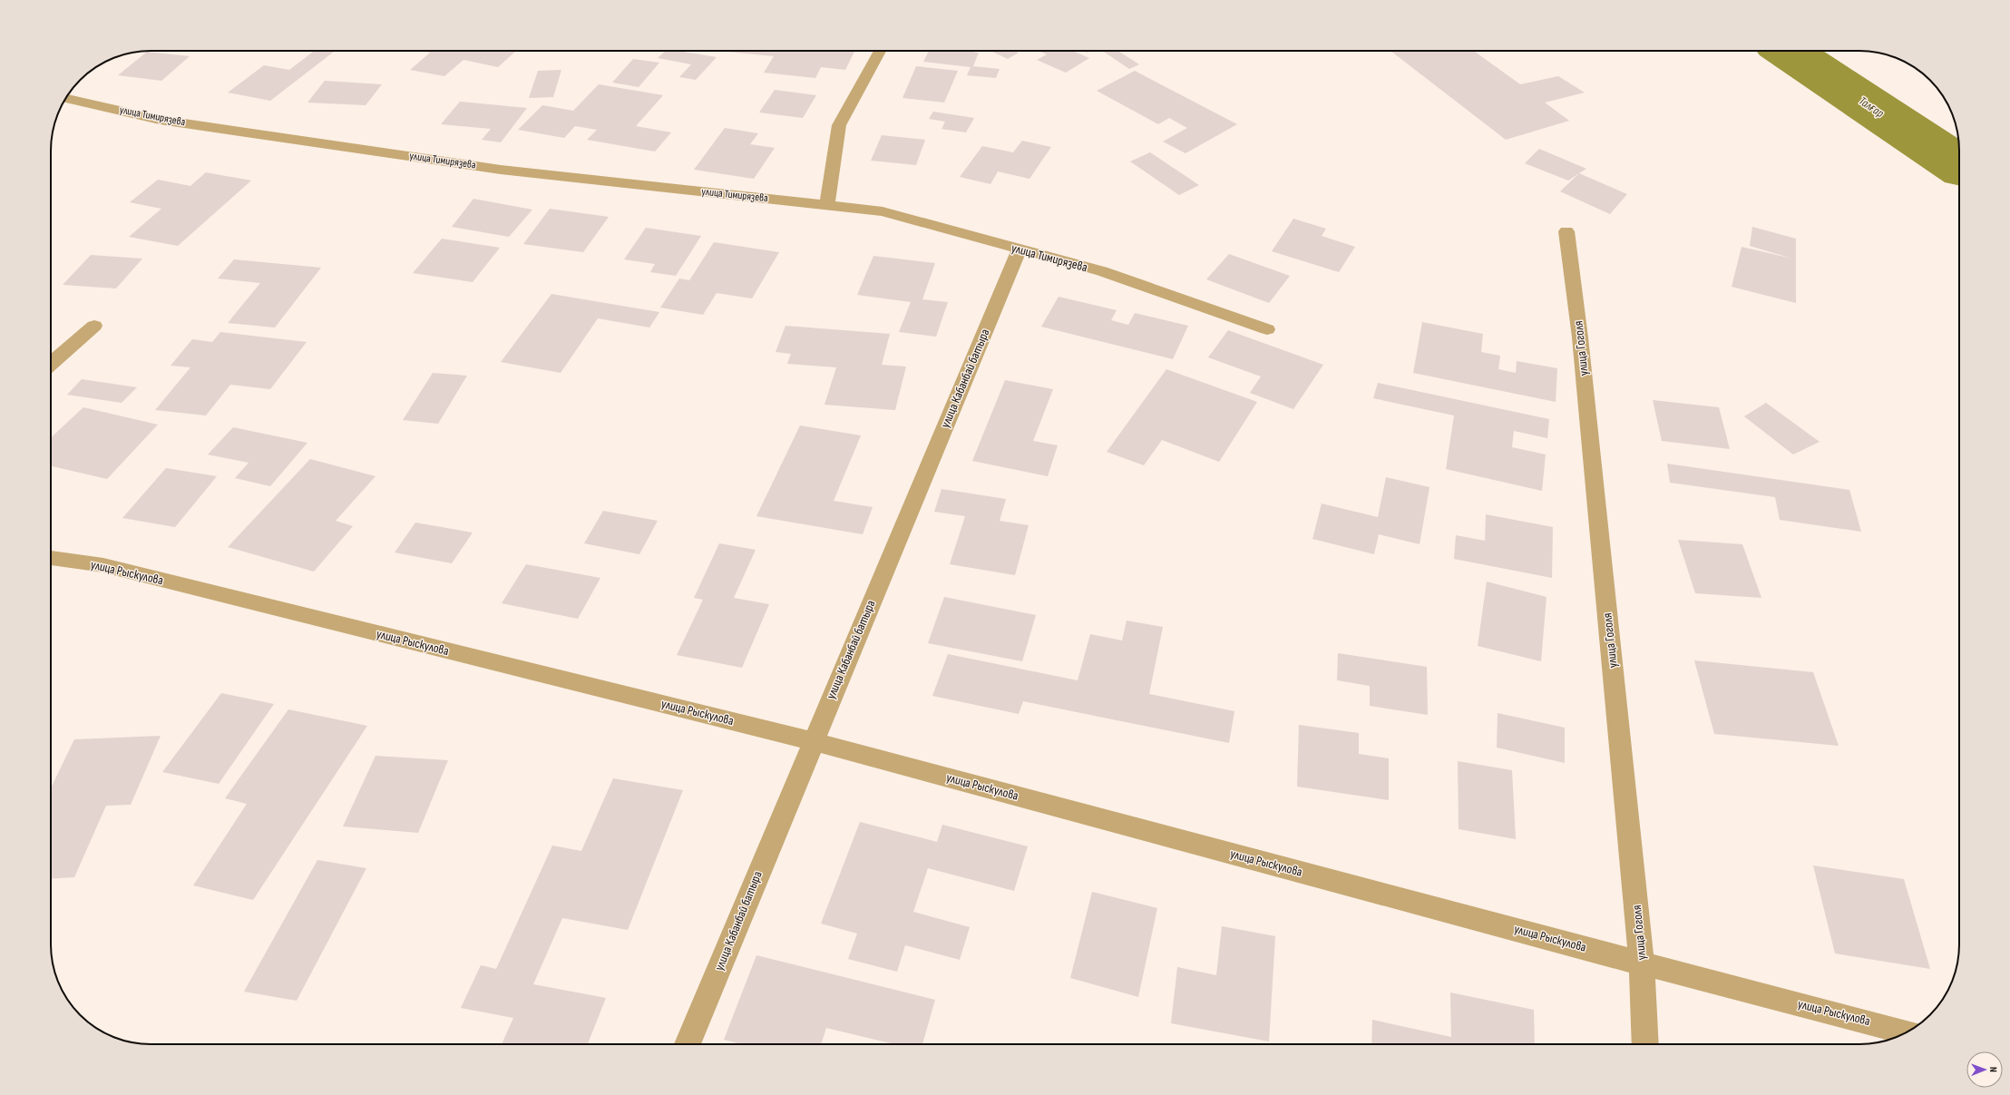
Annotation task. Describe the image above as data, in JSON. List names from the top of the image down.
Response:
{
  "streets": {
    "street": [
      "улица Тимирязева",
      "улица Гоголя",
      "улица Кабанбай батыра",
      "улица Рыскулова"
    ]
  },
  "crossings": [
    ["улица Тимирязева", "улица Кабанбай батыра"],
    ["улица Гоголя", "улица Рыскулова"],
    ["улица Кабанбай батыра", "улица Рыскулова"]
  ],
  "water": ["Талғар"],
  "north": "right"
}
